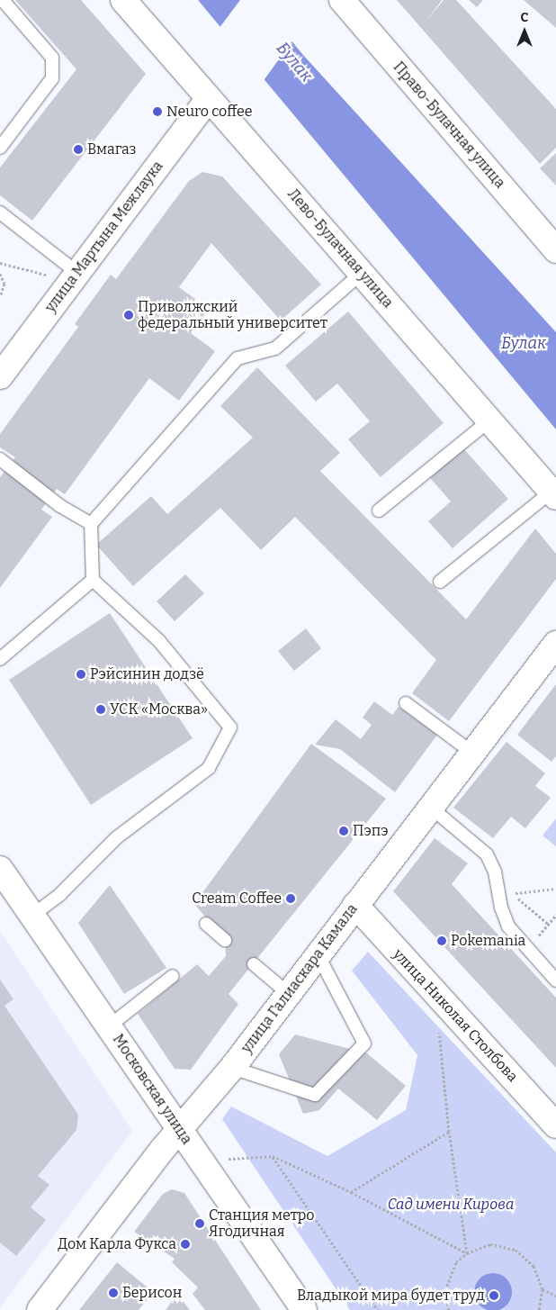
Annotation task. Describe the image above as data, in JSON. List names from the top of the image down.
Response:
{
  "streets": {
    "street": [
      "Право-Булачная улица",
      "улица Мартына Межлаука",
      "Лево-Булачная улица",
      "улица Галиаскара Камала",
      "улица Николая Столбова",
      "Московская улица"
    ]
  },
  "crossings": [
    ["улица Мартына Межлаука", "Лево-Булачная улица"],
    ["улица Галиаскара Камала", "улица Николая Столбова"],
    ["улица Галиаскара Камала", "Московская улица"]
  ],
  "water": ["Булак"],
  "parks": ["Сад имени Кирова"],
  "places": [
    "Neuro coffee",
    "Вмагаз",
    "Приволжский федеральный университет",
    "Рэйсинин додзё",
    "УСК «Москва»",
    "Пэпэ",
    "Cream Coffee",
    "Pokemania",
    "Станция метро Ягодичная",
    "Дом Карла Фукса",
    "Берисон",
    "Владыкой мира будет труд"
  ],
  "north": "top"
}
